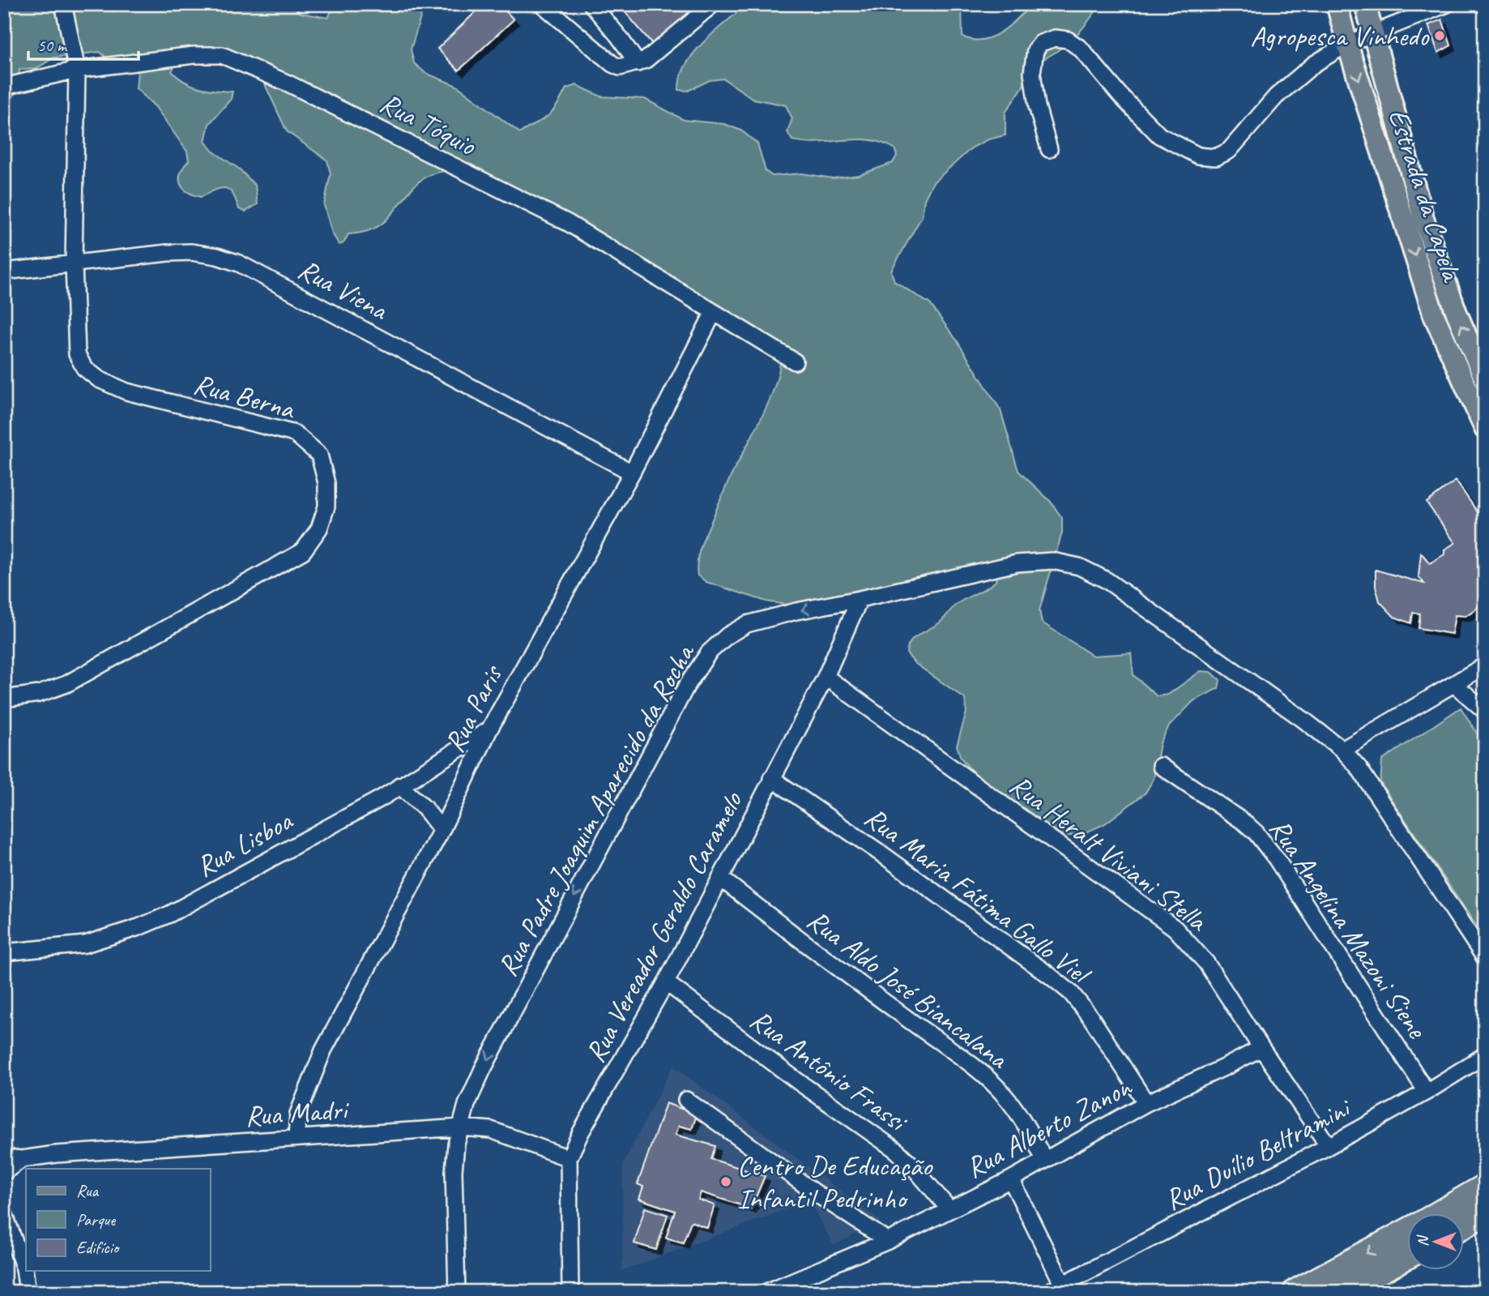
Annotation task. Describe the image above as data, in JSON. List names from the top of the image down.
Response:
{
  "streets": {
    "main road": ["Estrada da Capela"],
    "street": [
      "Rua Tóquio",
      "Rua Viena",
      "Rua Berna",
      "Rua Paris",
      "Rua Padre Joaquim Aparecido da Rocha",
      "Rua Lisboa",
      "Rua Heralt Viviani Stella",
      "Rua Maria Fátima Gallo Viel",
      "Rua Vereador Geraldo Caramelo",
      "Rua Angelina Mazoni Siene",
      "Rua Aldo José Biancalana",
      "Rua Antônio Frassi",
      "Rua Madri",
      "Rua Alberto Zanon",
      "Rua Duílio Beltramini"
    ]
  },
  "crossings": [
    ["Rua Tóquio", "Rua Berna"],
    ["Rua Tóquio", "Rua Paris"],
    ["Rua Viena", "Rua Berna"],
    ["Rua Viena", "Rua Paris"],
    ["Rua Paris", "Rua Lisboa"],
    ["Rua Paris", "Rua Madri"],
    ["Rua Padre Joaquim Aparecido da Rocha", "Rua Vereador Geraldo Caramelo"],
    ["Rua Padre Joaquim Aparecido da Rocha", "Rua Madri"],
    ["Rua Heralt Viviani Stella", "Rua Vereador Geraldo Caramelo"],
    ["Rua Heralt Viviani Stella", "Rua Alberto Zanon"],
    ["Rua Heralt Viviani Stella", "Rua Duílio Beltramini"],
    ["Rua Maria Fátima Gallo Viel", "Rua Vereador Geraldo Caramelo"],
    ["Rua Maria Fátima Gallo Viel", "Rua Alberto Zanon"],
    ["Rua Vereador Geraldo Caramelo", "Rua Aldo José Biancalana"],
    ["Rua Vereador Geraldo Caramelo", "Rua Antônio Frassi"],
    ["Rua Vereador Geraldo Caramelo", "Rua Madri"],
    ["Rua Angelina Mazoni Siene", "Rua Duílio Beltramini"],
    ["Rua Aldo José Biancalana", "Rua Alberto Zanon"],
    ["Rua Antônio Frassi", "Rua Alberto Zanon"]
  ],
  "one_way": ["Rua Padre Joaquim Aparecido da Rocha"],
  "places": ["Agropesca Vinhedo", "Centro De Educação Infantil Pedrinho"],
  "legend": ["Rua", "Parque", "Edifício"],
  "scale_bar": "50 m",
  "north": "left"
}
